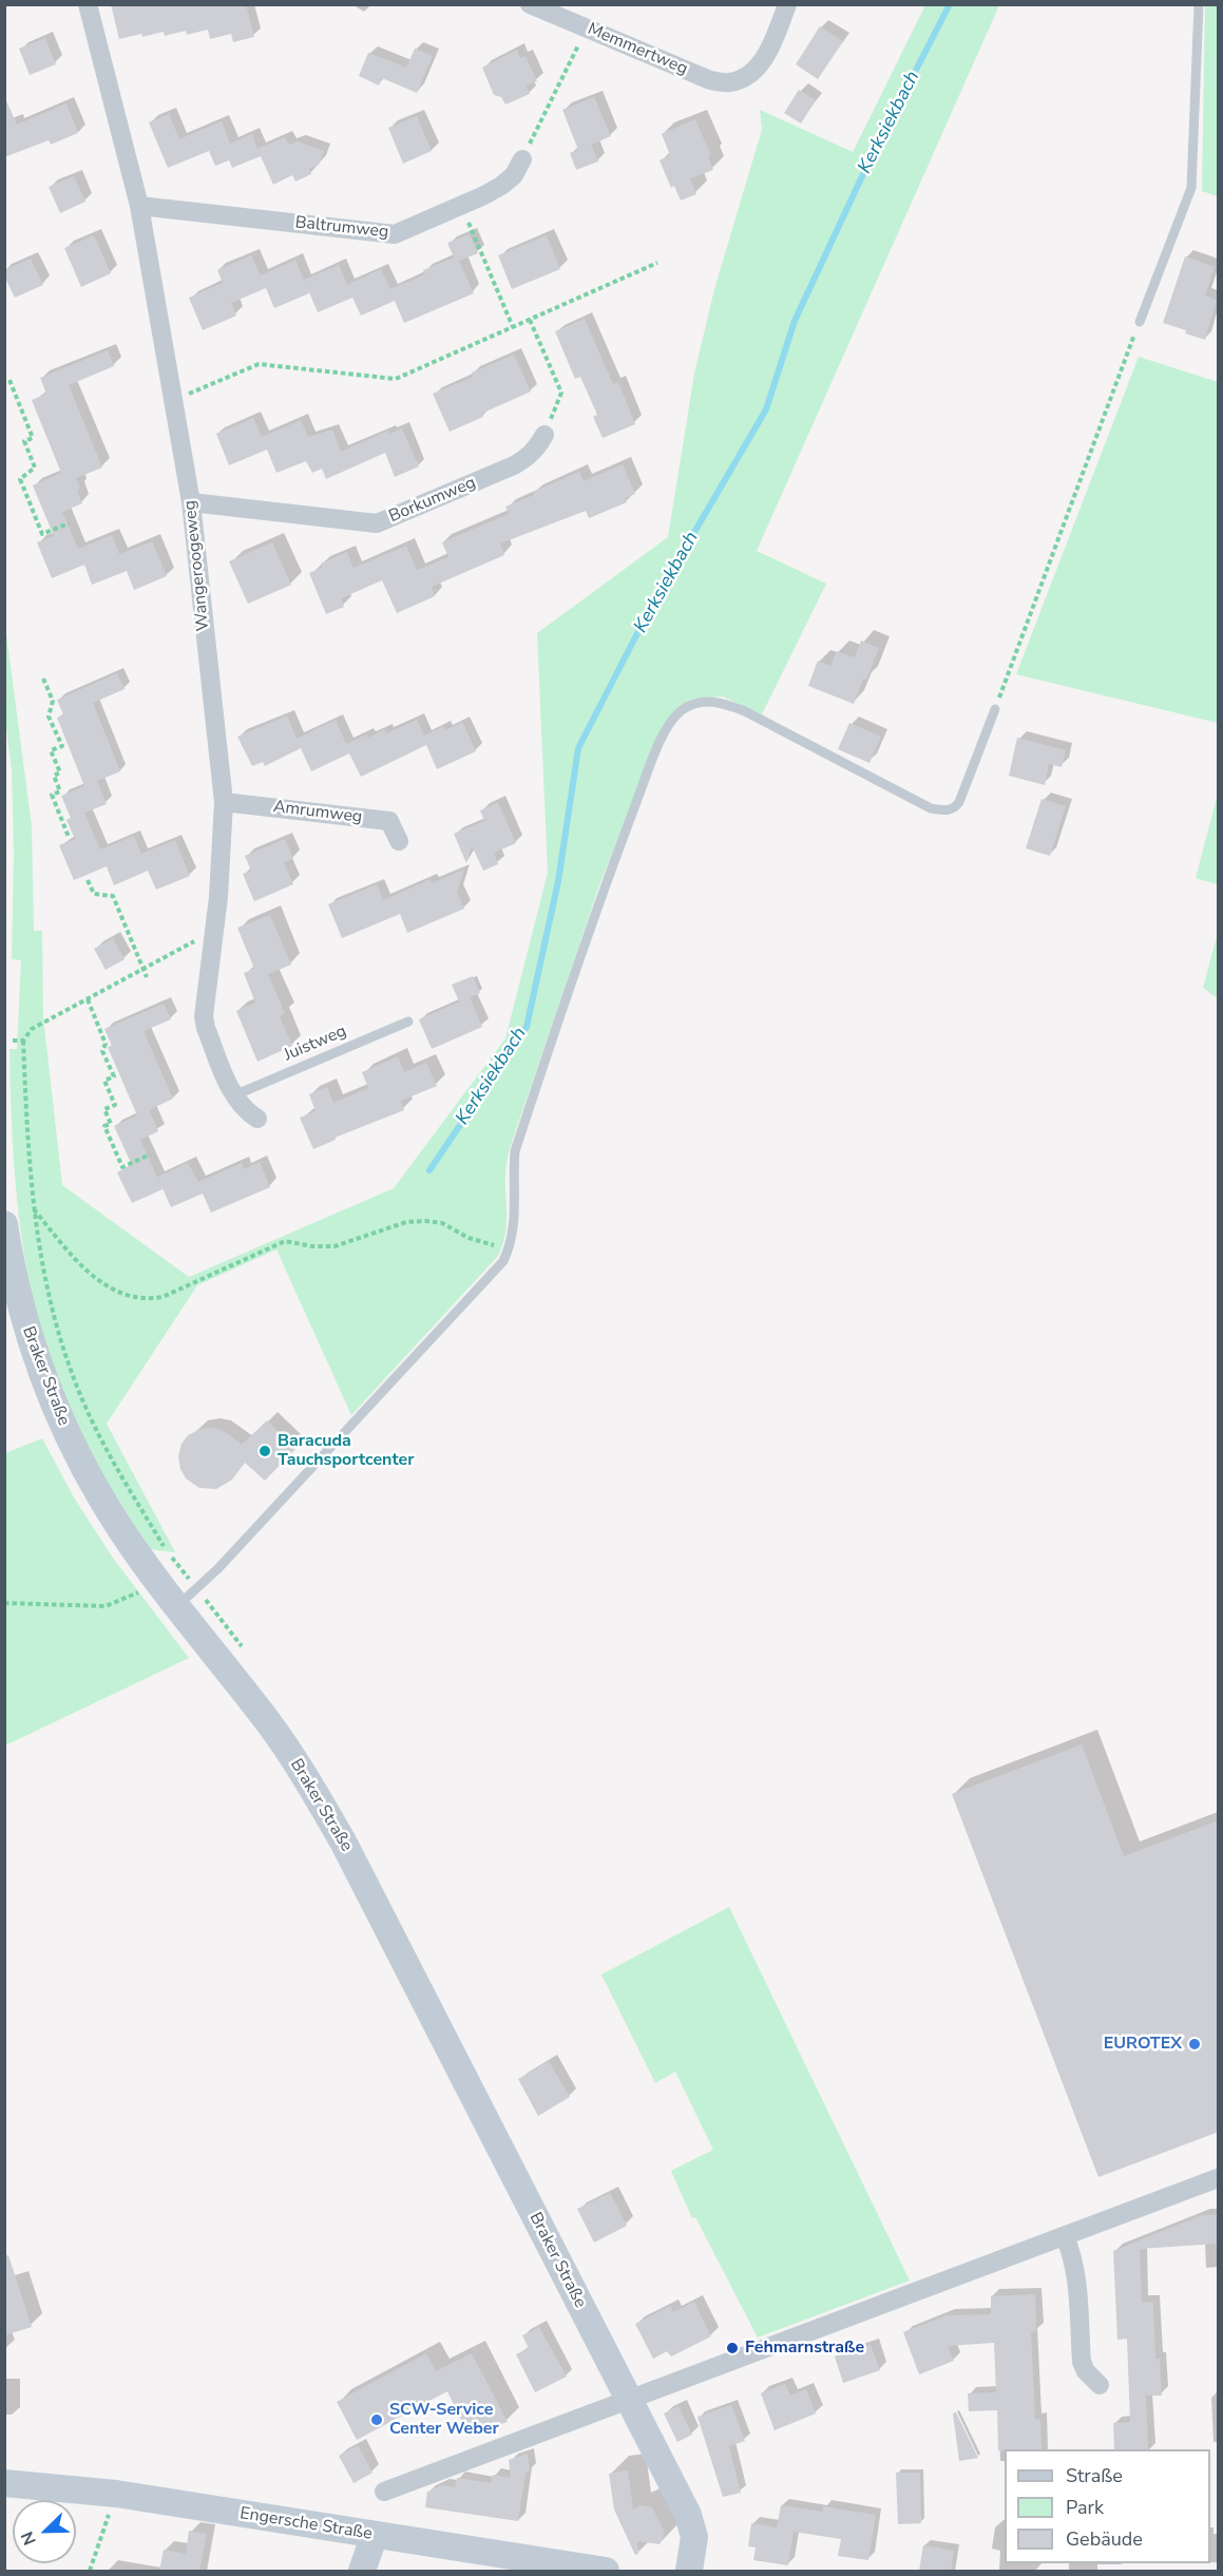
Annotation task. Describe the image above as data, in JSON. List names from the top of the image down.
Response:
{
  "streets": {
    "main road": ["Braker Straße", "Engersche Straße"],
    "street": [
      "Memmertweg",
      "Baltrumweg",
      "Borkumweg",
      "Wangeroogeweg",
      "Amrumweg"
    ],
    "lane": ["Juistweg"]
  },
  "crossings": [
    ["Baltrumweg", "Wangeroogeweg"],
    ["Borkumweg", "Wangeroogeweg"],
    ["Wangeroogeweg", "Amrumweg"],
    ["Wangeroogeweg", "Juistweg"]
  ],
  "water": ["Kerksiekbach"],
  "places": [
    "Baracuda Tauchsportcenter",
    "EUROTEX",
    "Fehmarnstraße",
    "SCW-Service Center Weber"
  ],
  "legend": ["Straße", "Park", "Gebäude"],
  "north": "bottom left"
}
